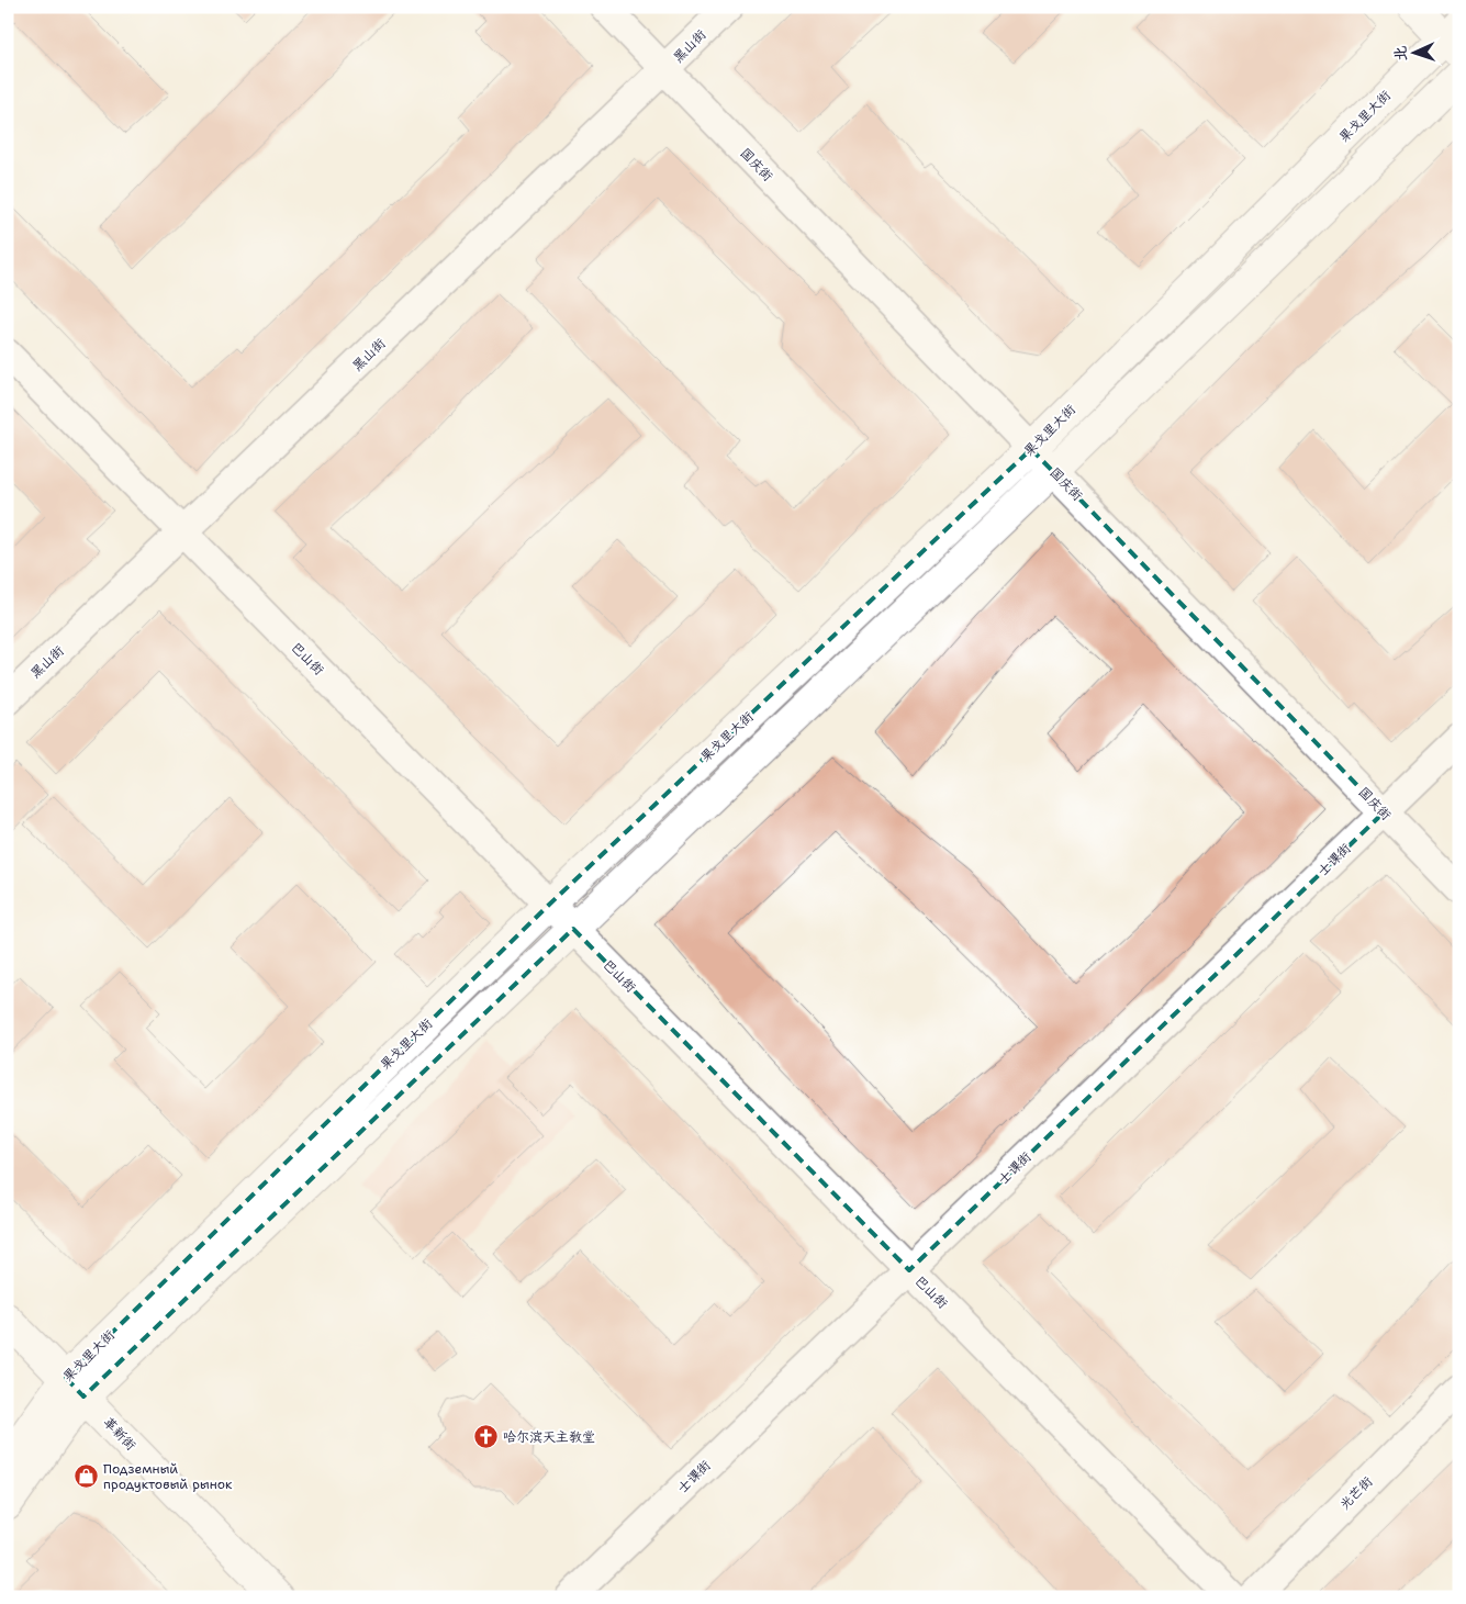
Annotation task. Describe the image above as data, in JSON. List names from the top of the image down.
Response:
{
  "streets": {
    "main road": ["果戈里大街", "革新街"],
    "street": [
      "黑山街",
      "国庆街",
      "巴山街",
      "士课街",
      "光芒街"
    ]
  },
  "crossings": [
    ["黑山街", "国庆街"],
    ["黑山街", "巴山街"],
    ["果戈里大街", "国庆街"],
    ["果戈里大街", "巴山街"],
    ["果戈里大街", "革新街"],
    ["国庆街", "士课街"],
    ["巴山街", "士课街"]
  ],
  "places": {
    "church": ["哈尔滨天主教堂"],
    "shop": ["Подземный продуктовый рынок"]
  },
  "north": "left"
}
